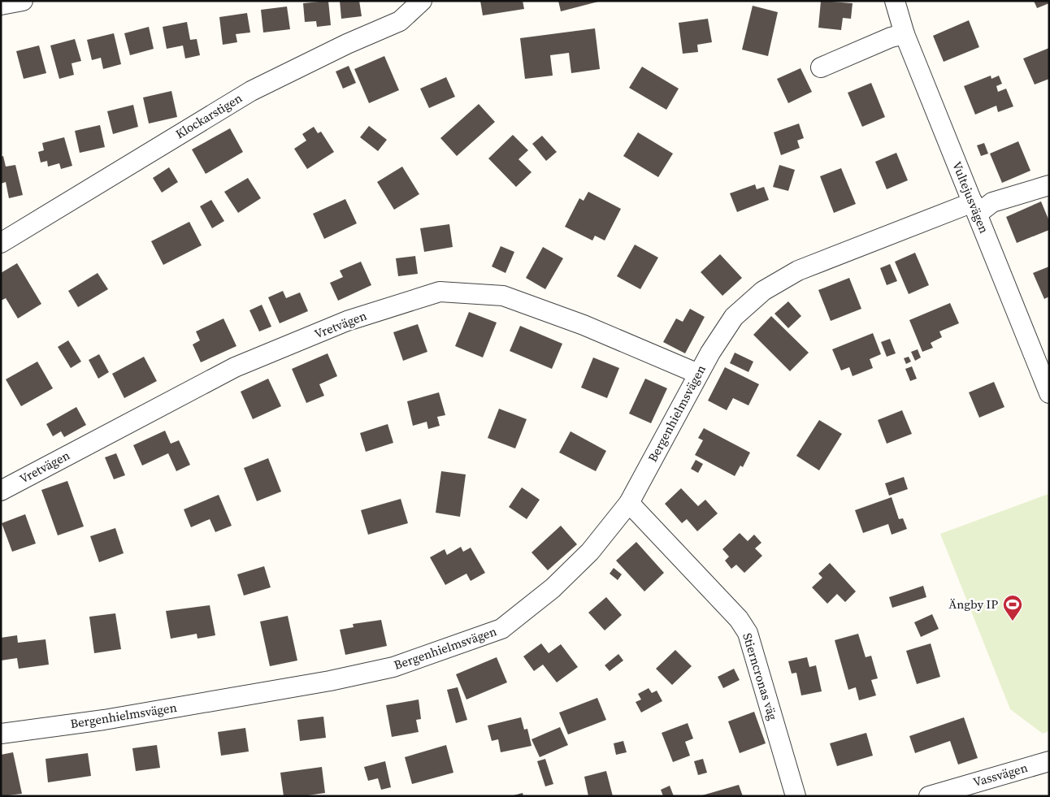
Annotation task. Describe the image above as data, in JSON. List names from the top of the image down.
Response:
{
  "streets": {
    "street": [
      "Klockarstigen",
      "Vultejusvägen",
      "Vretvägen",
      "Bergenhielmsvägen",
      "Stierncronas väg",
      "Vassvägen"
    ]
  },
  "crossings": [
    ["Vultejusvägen", "Bergenhielmsvägen"],
    ["Vretvägen", "Bergenhielmsvägen"],
    ["Bergenhielmsvägen", "Stierncronas väg"]
  ],
  "places": {
    "sports": ["Ängby IP"]
  }
}
